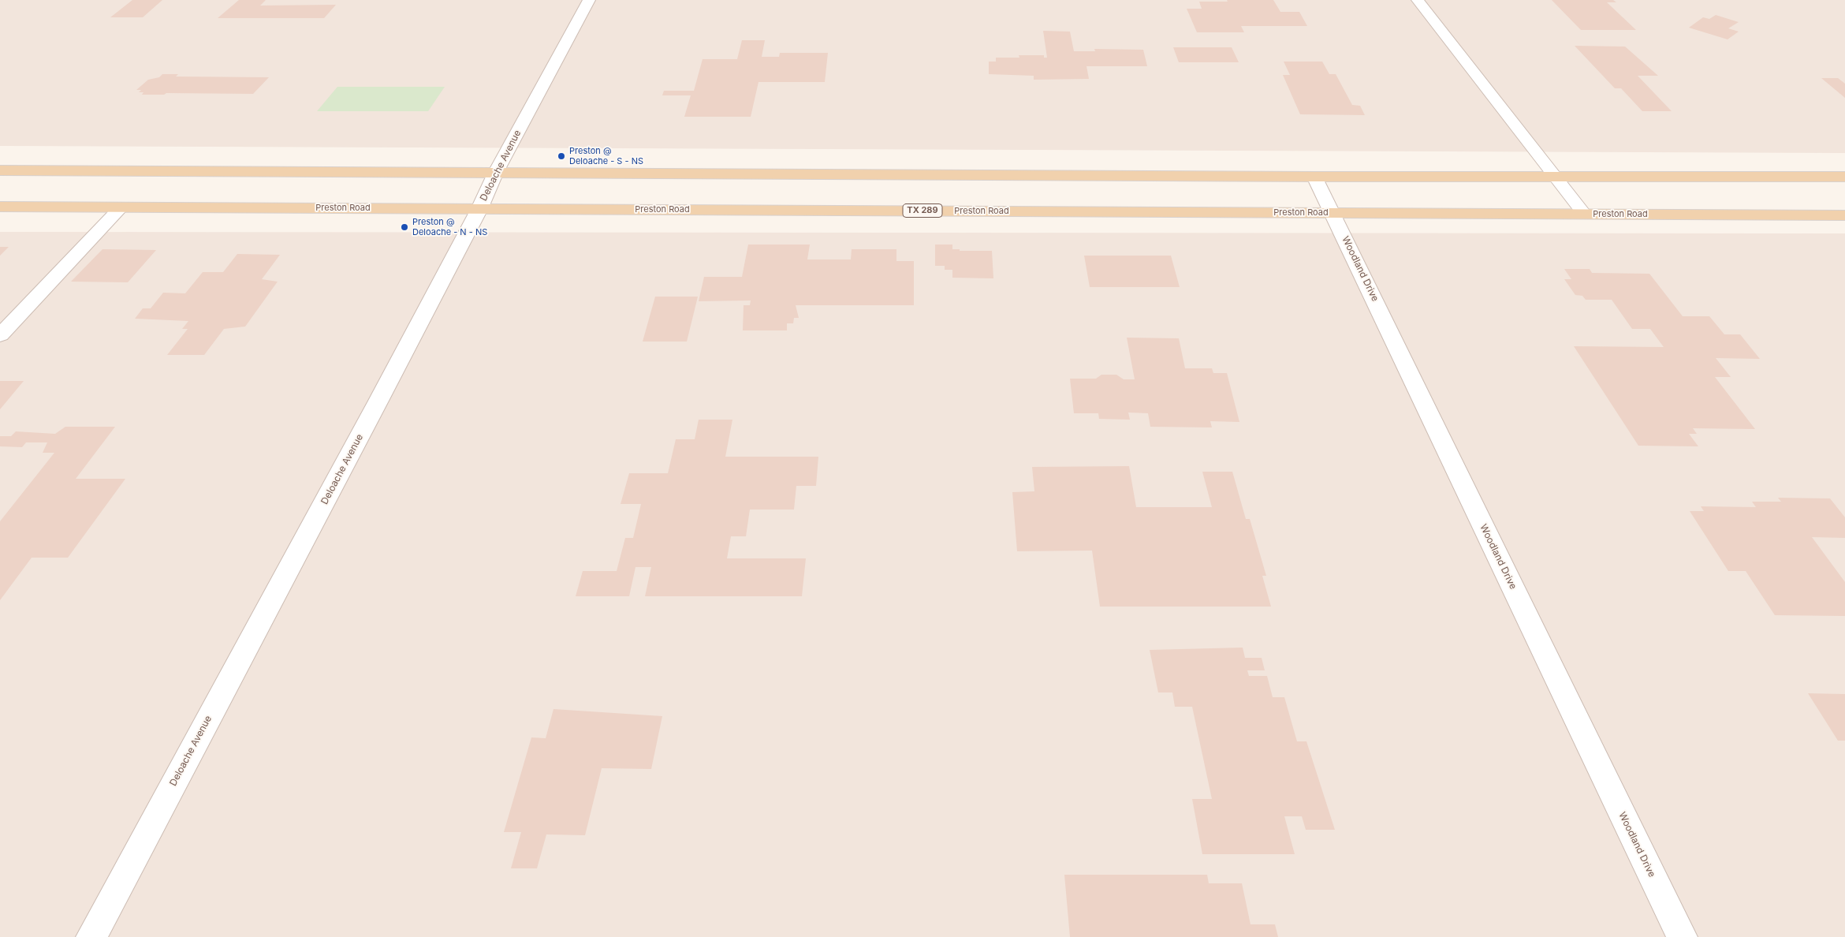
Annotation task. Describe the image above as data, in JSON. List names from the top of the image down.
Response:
{
  "streets": {
    "main road": ["Preston Road", "TX 289"],
    "street": ["Deloache Avenue", "Woodland Drive"]
  },
  "crossings": [
    ["Deloache Avenue", "Preston Road"],
    ["Preston Road", "Woodland Drive"]
  ],
  "places": ["Preston @ Deloache - S - NS", "Preston @ Deloache - N - NS"]
}
